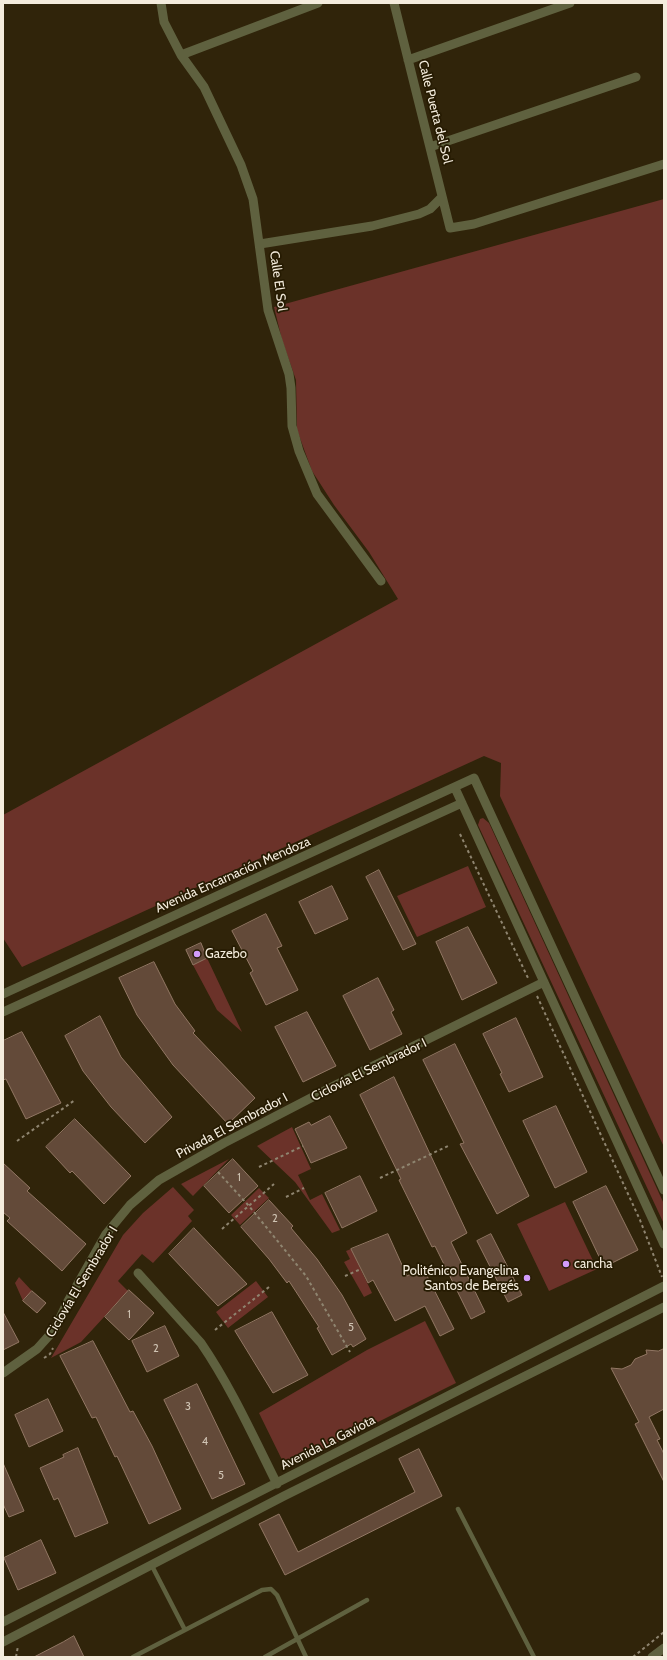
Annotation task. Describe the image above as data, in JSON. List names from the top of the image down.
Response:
{
  "streets": {
    "street": [
      "Calle Puerta del Sol",
      "Calle El Sol",
      "Avenida Encarnación Mendoza",
      "Privada El Sembrador I",
      "Avenida La Gaviota"
    ],
    "path": ["Ciclovía El Sembrador I"]
  },
  "places": ["Gazebo", "cancha", "Politénico Evangelina Santos de Bergés"],
  "house_numbers": [
    "1",
    "2",
    "1",
    "5",
    "2",
    "3",
    "4",
    "5"
  ]
}
